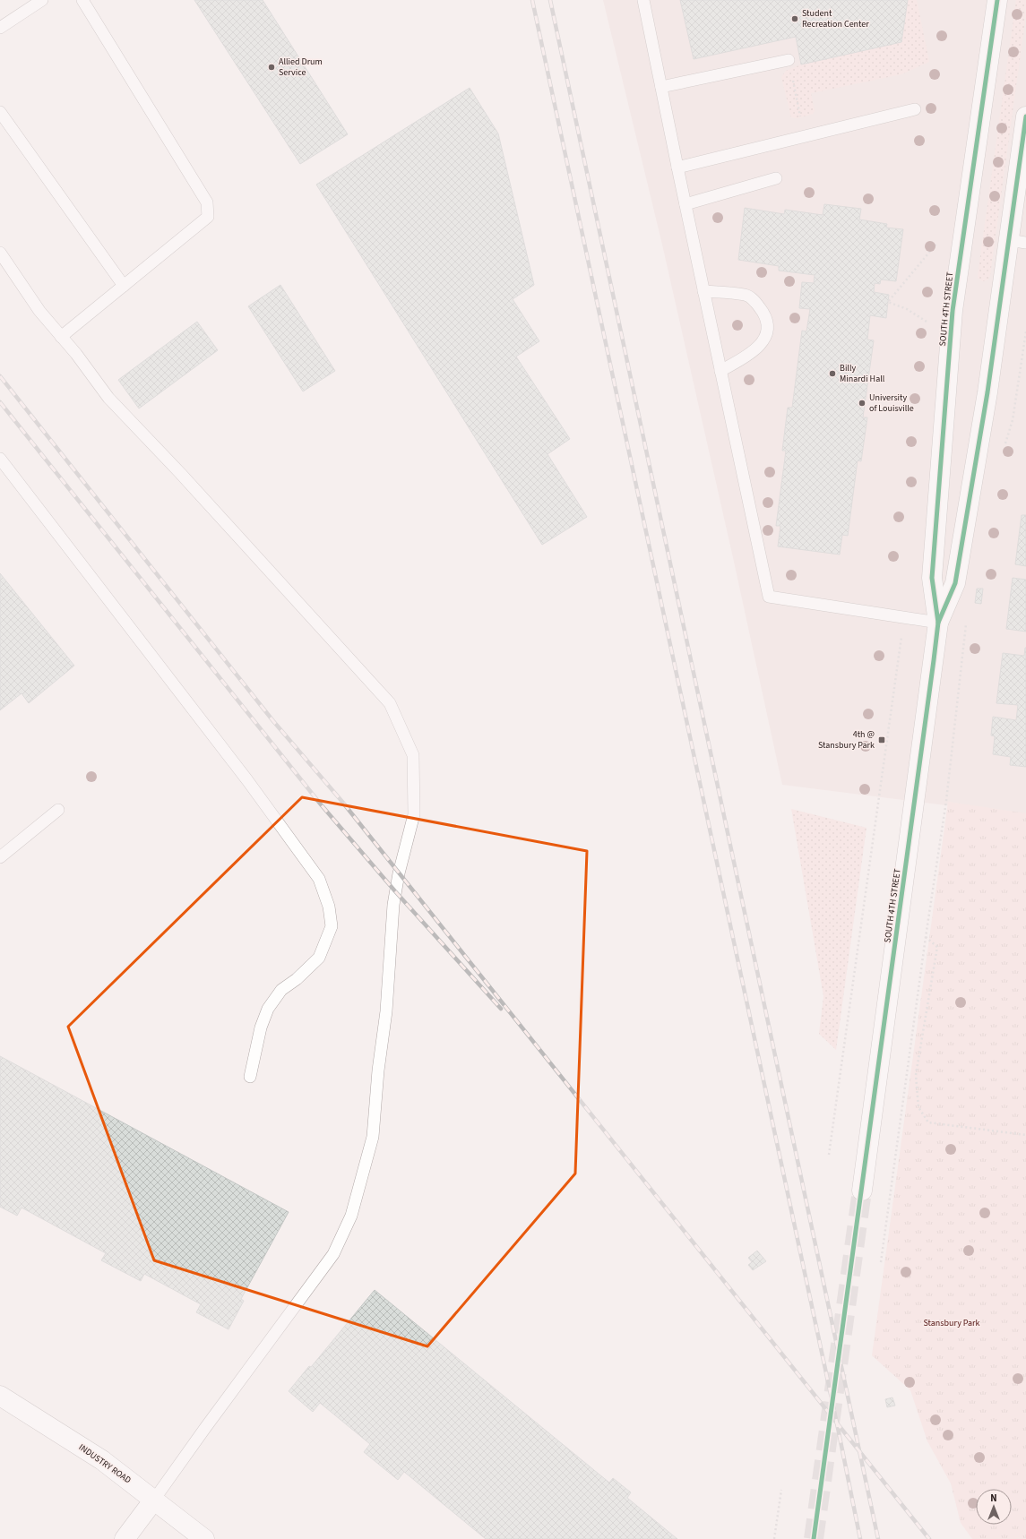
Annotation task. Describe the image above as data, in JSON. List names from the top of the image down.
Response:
{
  "streets": {
    "main road": ["SOUTH 4TH STREET", "INDUSTRY ROAD"]
  },
  "parks": ["Stansbury Park"],
  "places": {
    "other": [
      "Student Recreation Center",
      "Allied Drum Service",
      "Billy Minardi Hall",
      "University of Louisville"
    ],
    "transit": ["4th @ Stansbury Park"]
  },
  "north": "top"
}
